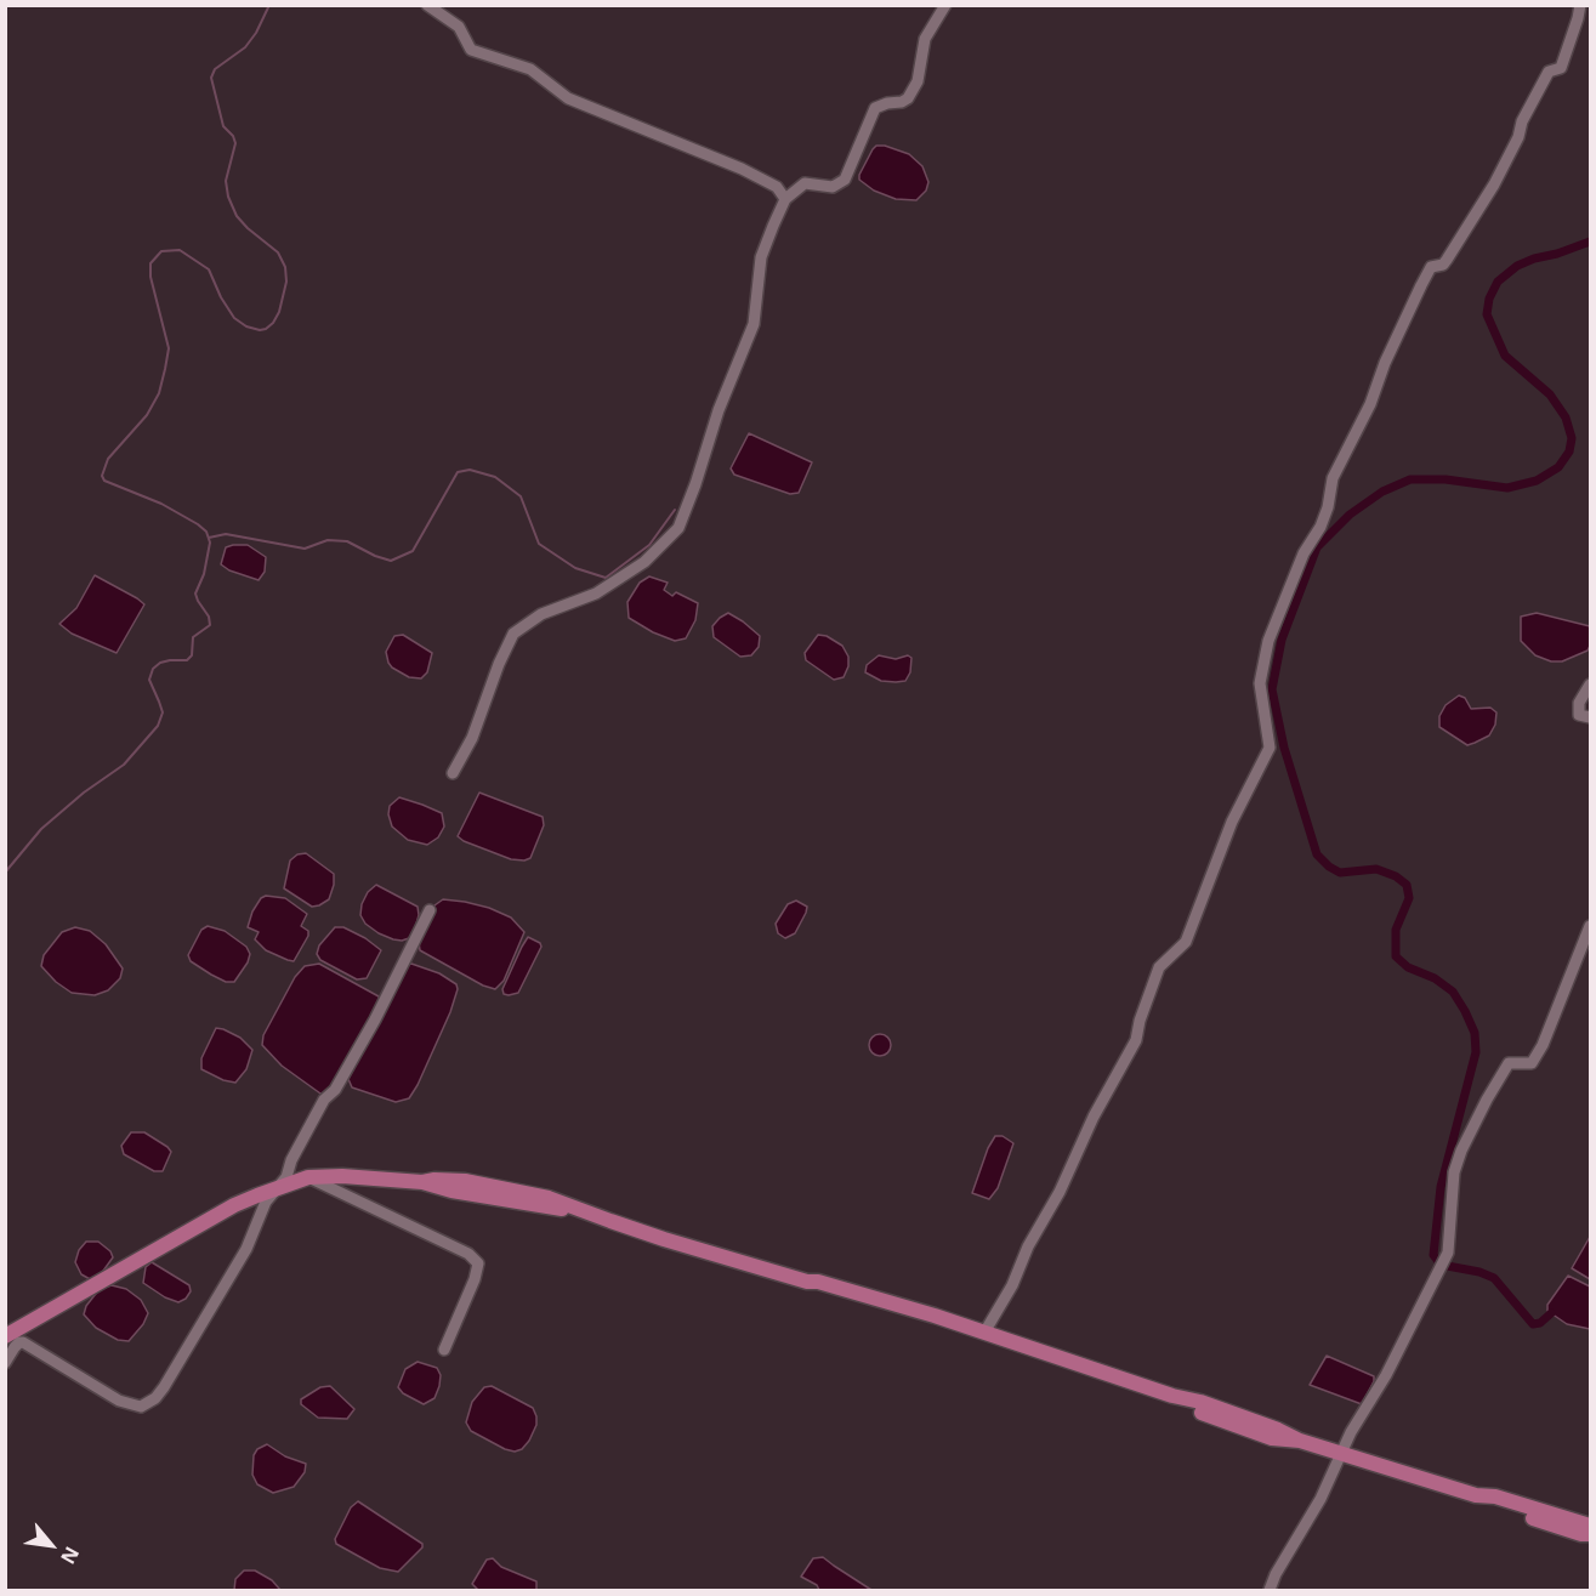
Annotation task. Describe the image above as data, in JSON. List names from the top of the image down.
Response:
{
  "north": "bottom right"
}
